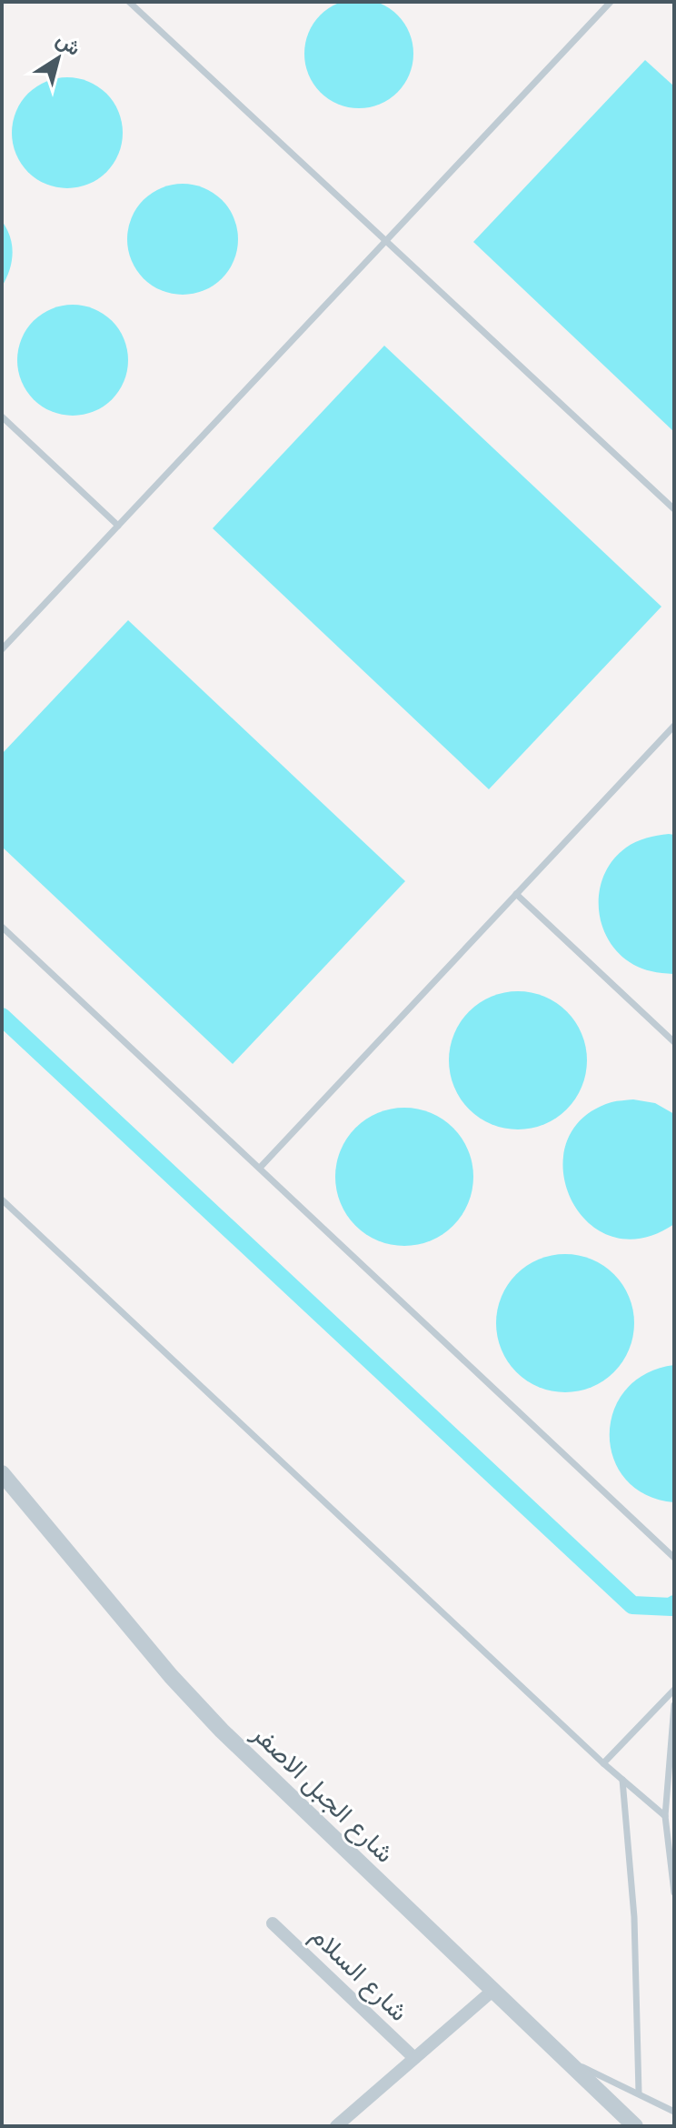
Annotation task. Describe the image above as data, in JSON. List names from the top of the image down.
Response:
{
  "streets": {
    "street": ["شارع الجبل الاصفر", "شارع السلام"]
  },
  "north": "top right"
}
